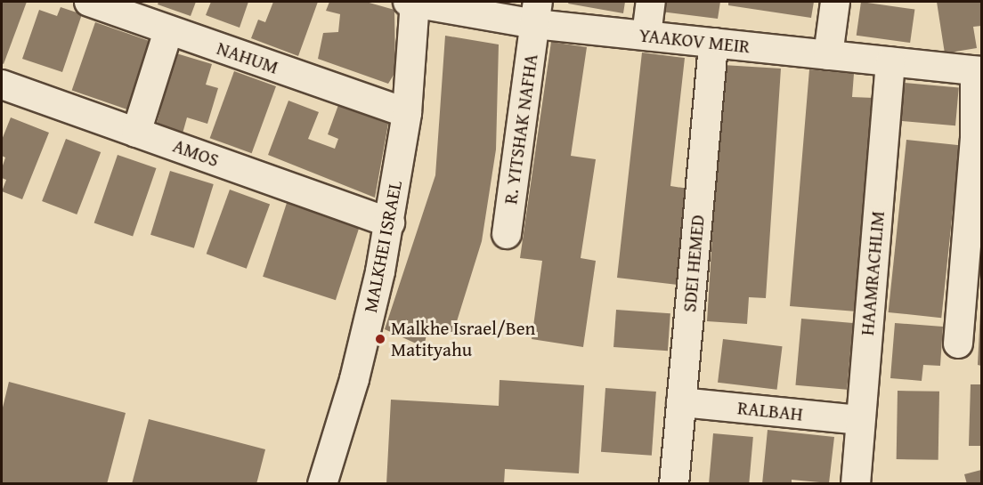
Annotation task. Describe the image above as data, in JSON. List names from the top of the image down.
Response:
{
  "streets": {
    "street": [
      "YAAKOV MEIR",
      "NAHUM",
      "R. YITSHAK NAFHA",
      "AMOS",
      "MALKHEI ISRAEL",
      "SDEI HEMED",
      "HAAMRACHLIM",
      "RALBAH"
    ]
  },
  "crossings": [
    ["YAAKOV MEIR", "R. YITSHAK NAFHA"],
    ["YAAKOV MEIR", "MALKHEI ISRAEL"],
    ["YAAKOV MEIR", "SDEI HEMED"],
    ["YAAKOV MEIR", "HAAMRACHLIM"],
    ["NAHUM", "MALKHEI ISRAEL"],
    ["AMOS", "MALKHEI ISRAEL"],
    ["SDEI HEMED", "RALBAH"],
    ["HAAMRACHLIM", "RALBAH"]
  ],
  "places": ["Malkhe Israel/Ben Matityahu"]
}
